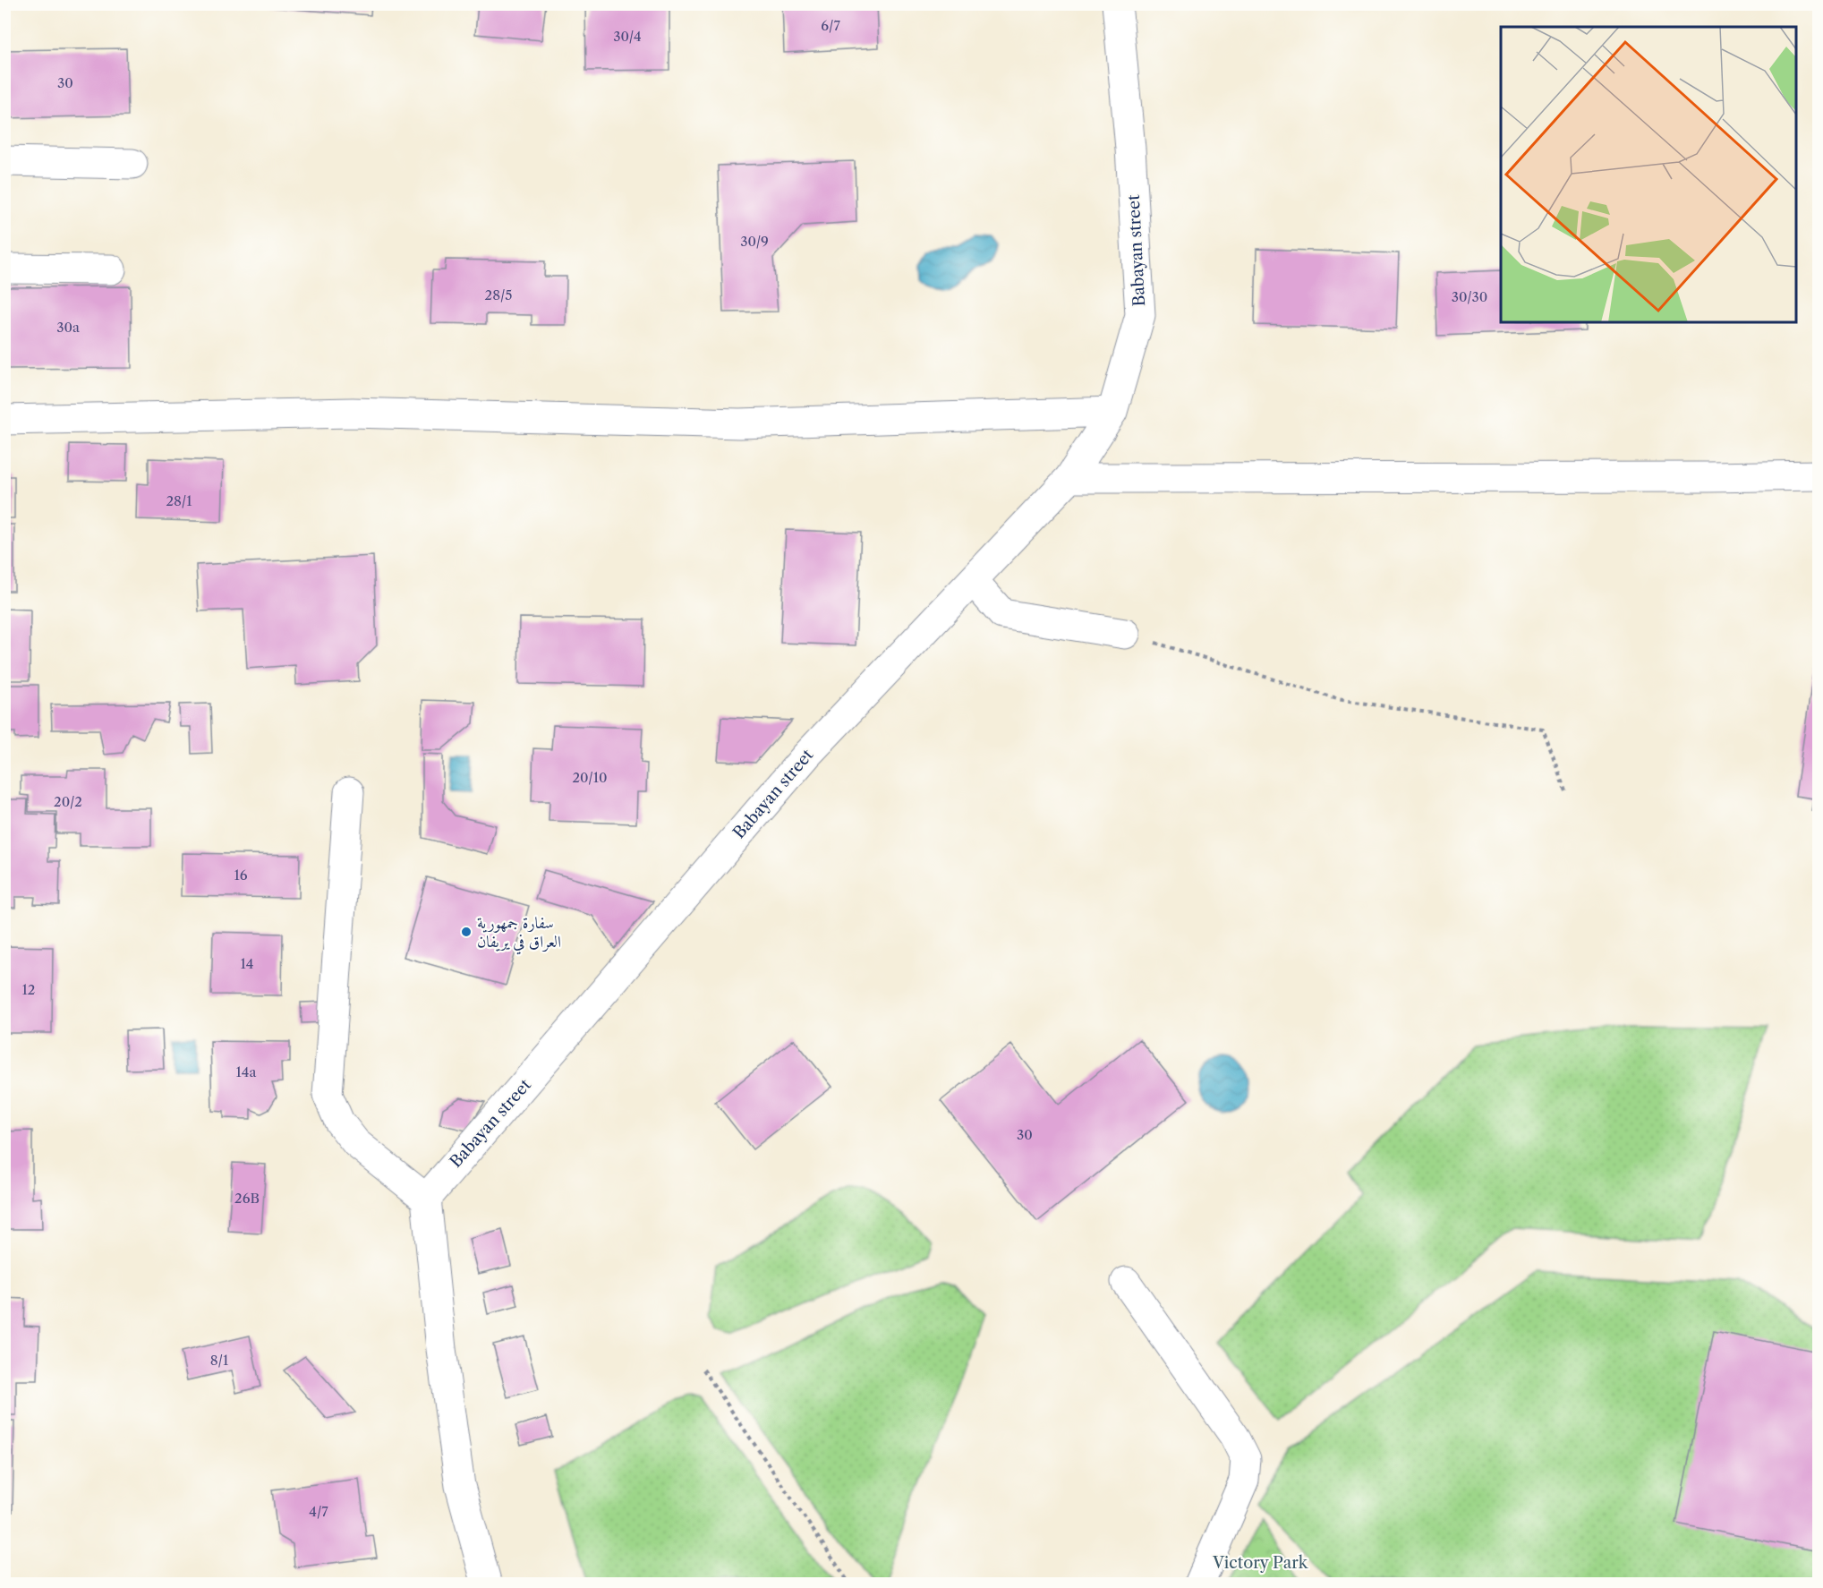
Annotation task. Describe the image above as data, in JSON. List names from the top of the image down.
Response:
{
  "streets": {
    "street": ["Babayan street"]
  },
  "parks": ["Victory Park"],
  "places": ["سفارة جمهورية العراق في يريفان"],
  "house_numbers": [
    "6/7",
    "30/4",
    "30",
    "30/9",
    "28/5",
    "30/30",
    "30a",
    "28/1",
    "20/10",
    "20/2",
    "16",
    "14",
    "12",
    "14a",
    "30",
    "26B",
    "8/1",
    "4/7"
  ]
}
